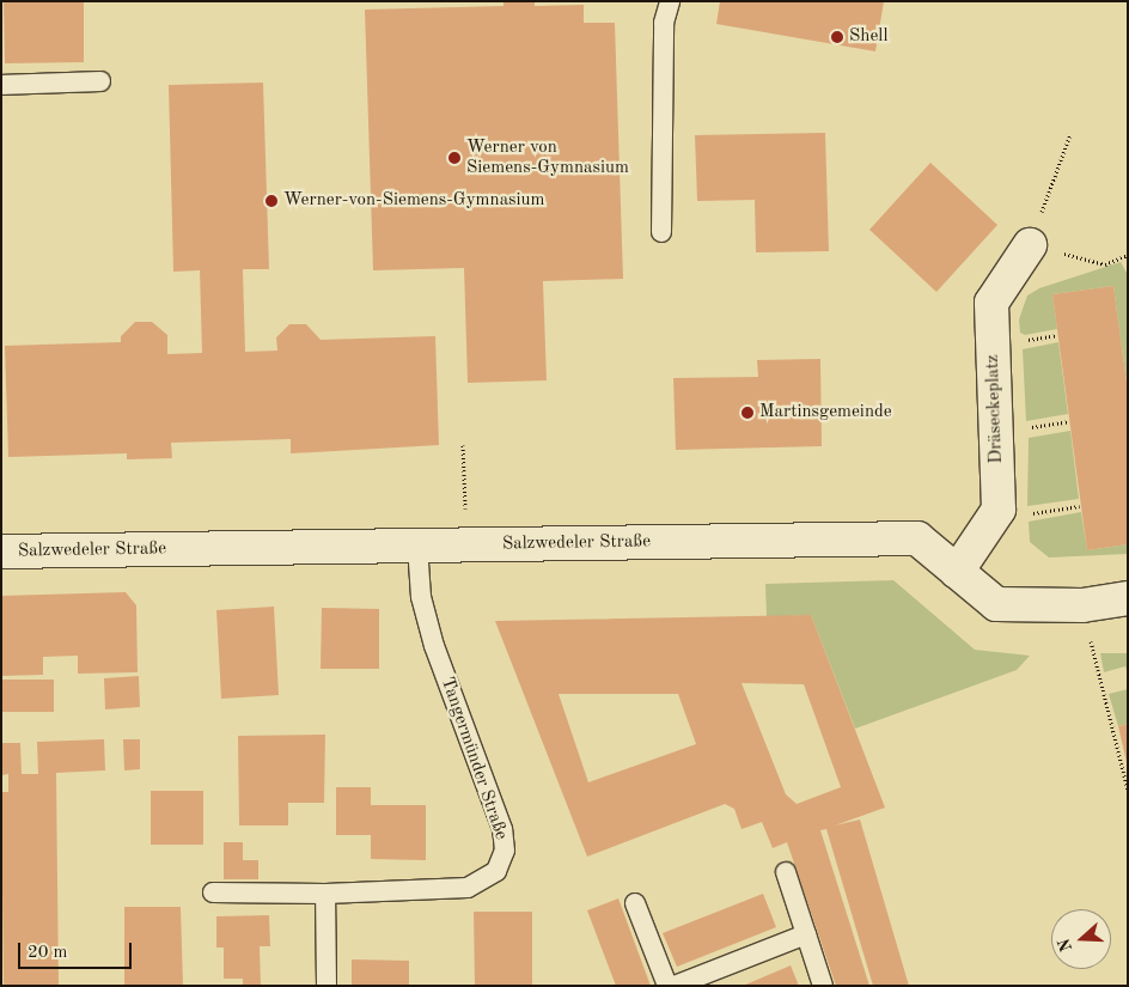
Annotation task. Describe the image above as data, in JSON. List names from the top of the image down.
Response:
{
  "streets": {
    "street": ["Dräseckeplatz", "Salzwedeler Straße"],
    "lane": ["Tangermünder Straße"]
  },
  "crossings": [
    ["Dräseckeplatz", "Salzwedeler Straße"],
    ["Salzwedeler Straße", "Tangermünder Straße"]
  ],
  "places": [
    "Shell",
    "Werner von Siemens-Gymnasium",
    "Werner-von-Siemens-Gymnasium",
    "Martinsgemeinde"
  ],
  "scale_bar": "20 m",
  "north": "left"
}
